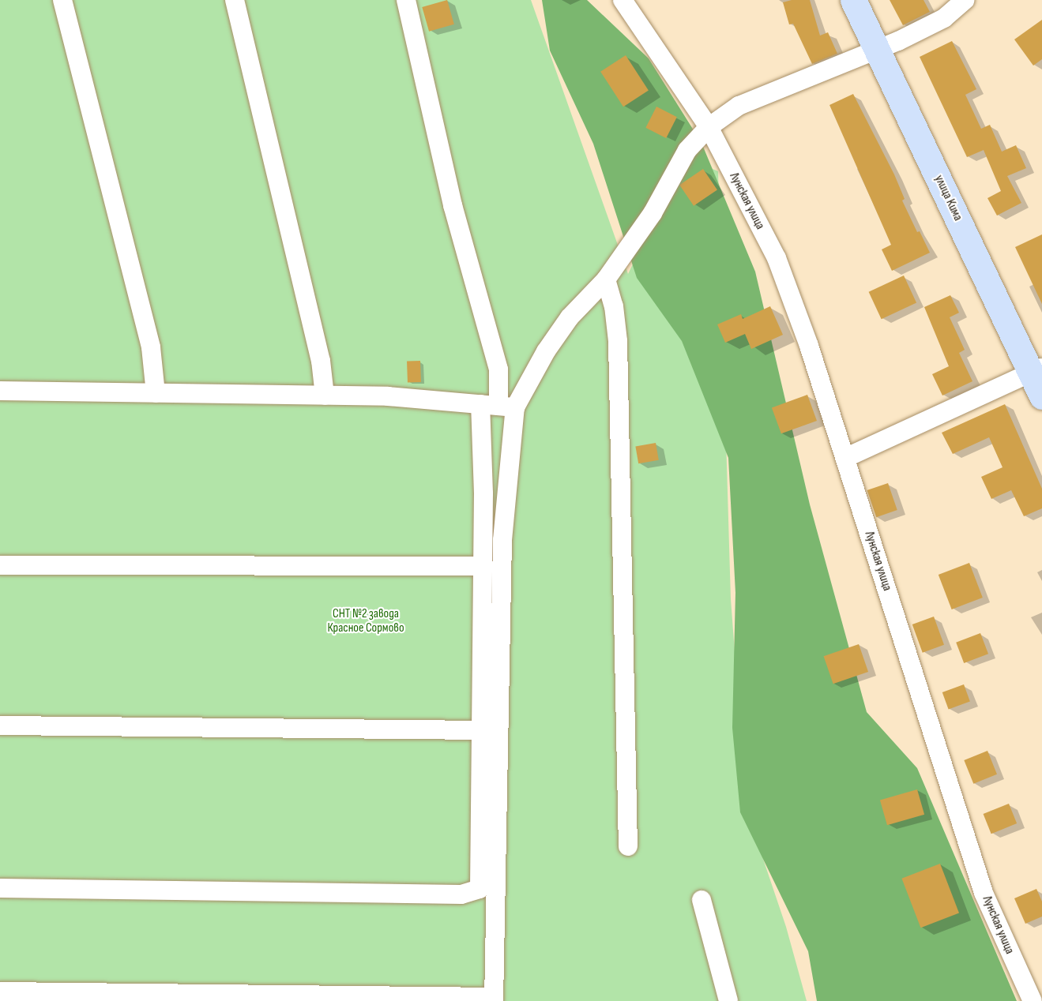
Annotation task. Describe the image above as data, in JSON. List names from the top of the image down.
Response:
{
  "streets": {
    "main road": ["улица Кима"],
    "street": ["Лунская улица"]
  },
  "parks": ["СНТ №2 завода Красное Сормово"]
}
